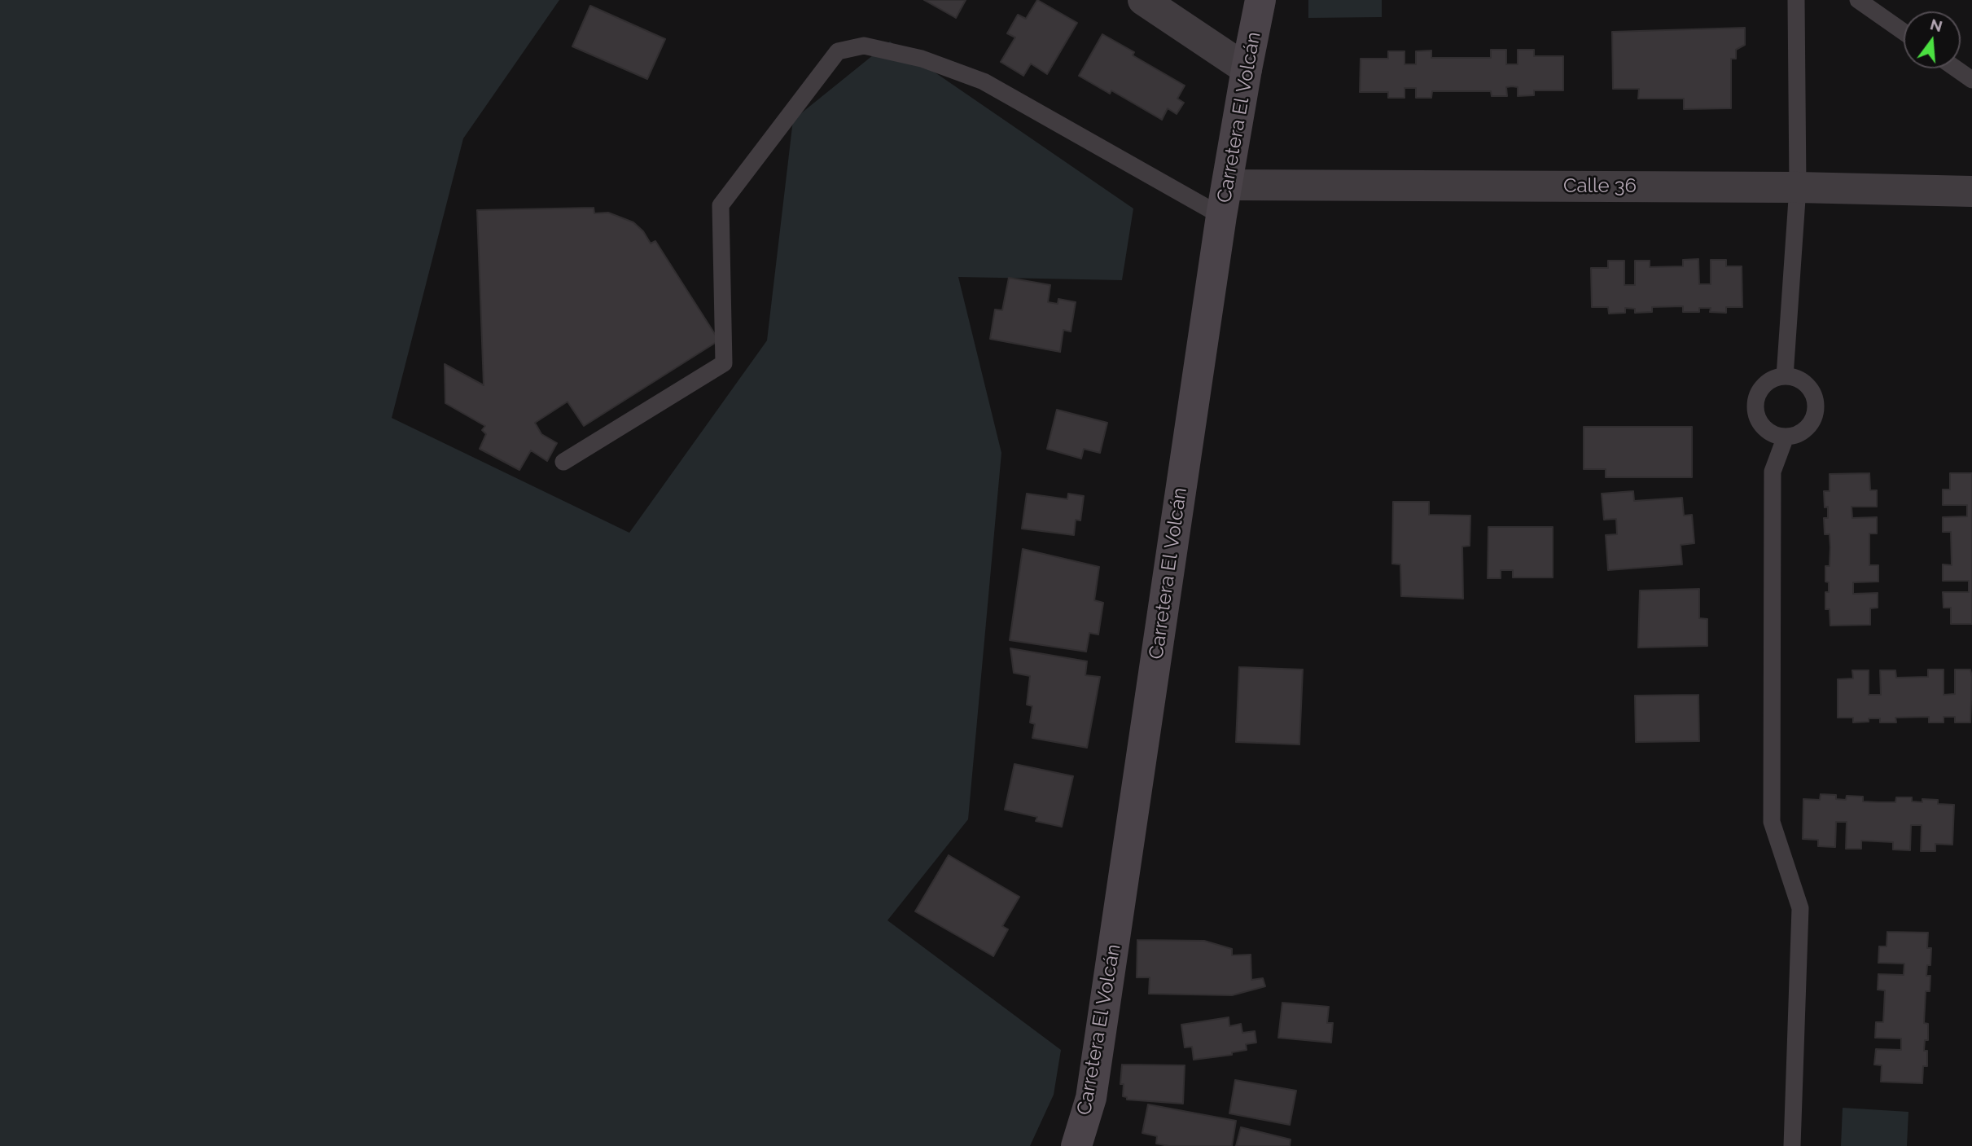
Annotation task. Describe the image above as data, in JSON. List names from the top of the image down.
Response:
{
  "streets": {
    "street": ["Carretera El Volcán", "Calle 36"]
  },
  "crossings": [
    ["Carretera El Volcán", "Calle 36"]
  ],
  "north": "top"
}
